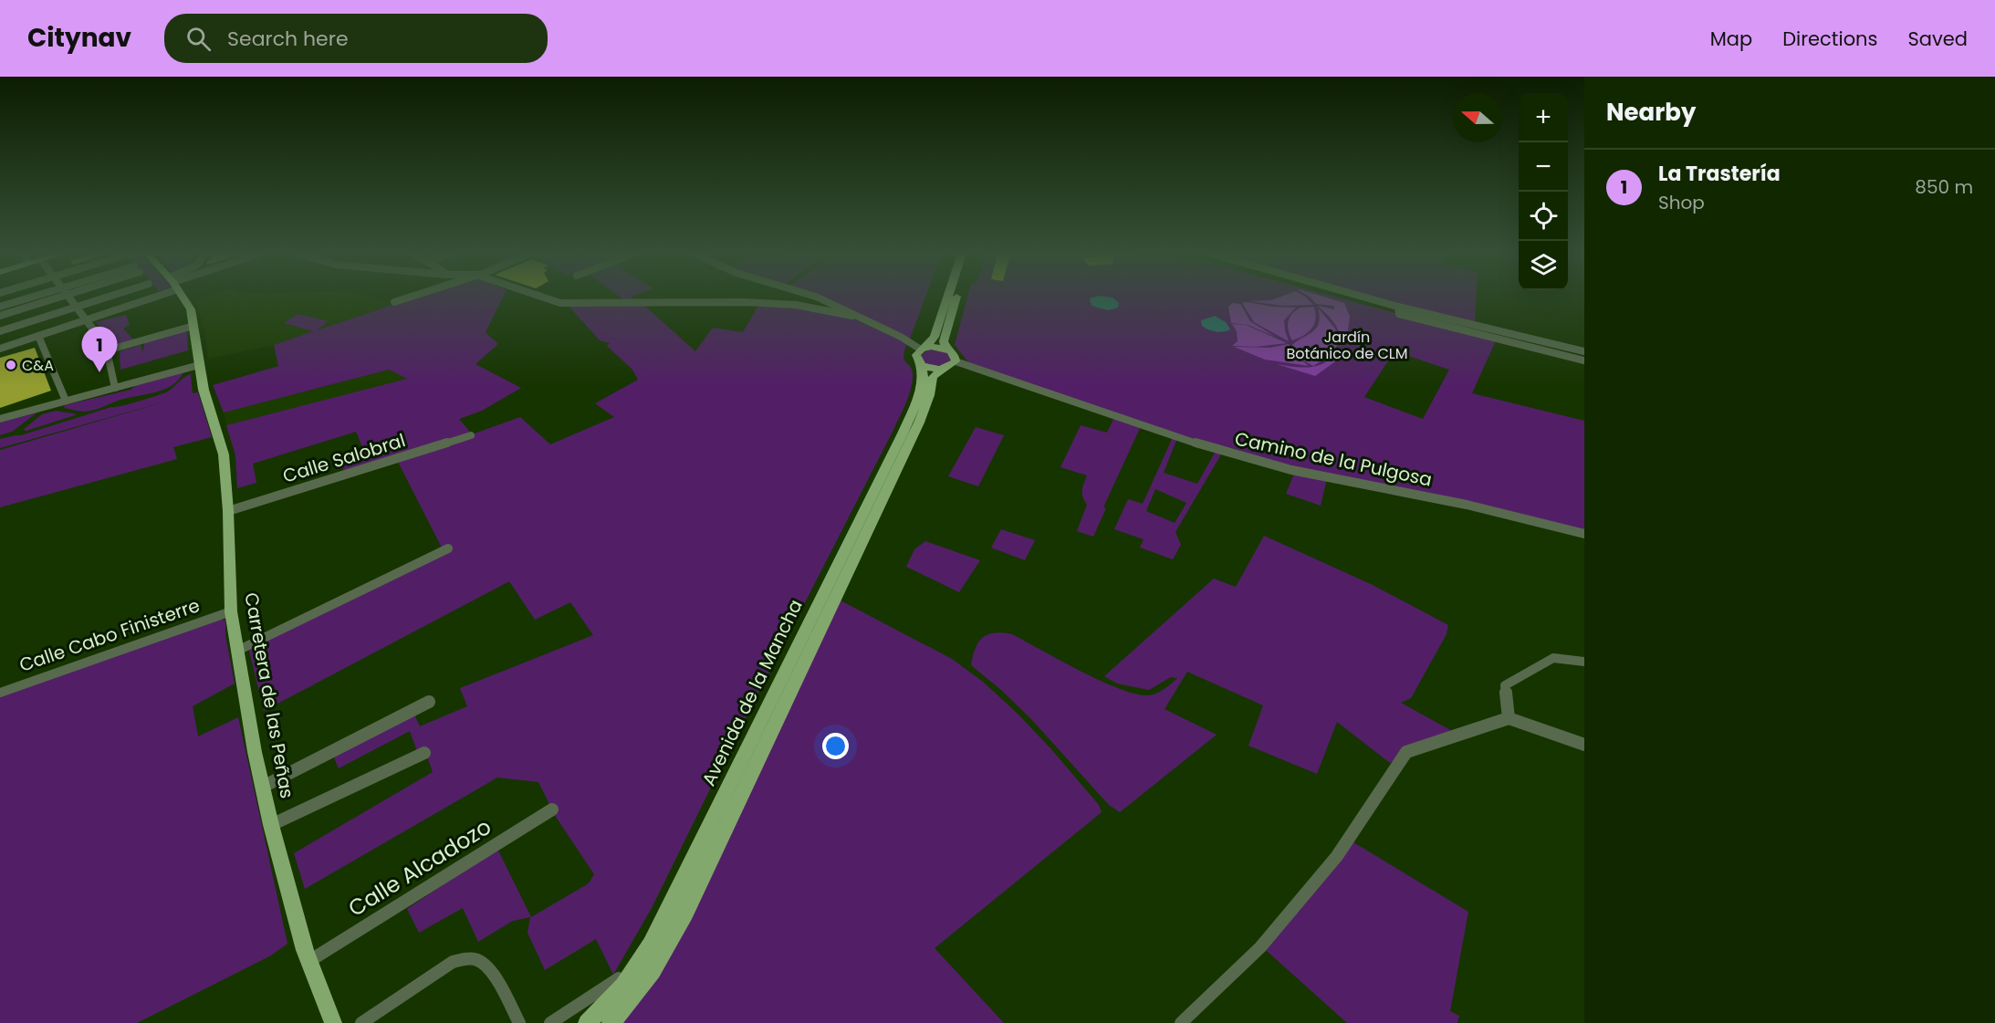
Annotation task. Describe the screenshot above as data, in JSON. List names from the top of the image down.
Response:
{
  "streets": {
    "main road": ["Avenida de la Mancha", "Carretera de las Peñas"],
    "street": [
      "Calle Salobral",
      "Camino de la Pulgosa",
      "Calle Cabo Finisterre",
      "Calle Alcadozo"
    ]
  },
  "crossings": [
    ["Calle Salobral", "Carretera de las Peñas"],
    ["Camino de la Pulgosa", "Avenida de la Mancha"],
    ["Calle Cabo Finisterre", "Carretera de las Peñas"],
    ["Carretera de las Peñas", "Calle Alcadozo"]
  ],
  "parks": ["Jardín Botánico de CLM"],
  "places": ["C&A"],
  "north": "left",
  "page": {
    "header": "Citynav",
    "search": "Search here",
    "nav": ["Map", "Directions", "Saved"],
    "heading": "Nearby",
    "map_buttons": ["+", "−"],
    "list": [
      {
        "mark": "1",
        "name": "La Trastería",
        "note": "Shop",
        "value": "850 m"
      }
    ],
    "pins": "1"
  }
}
